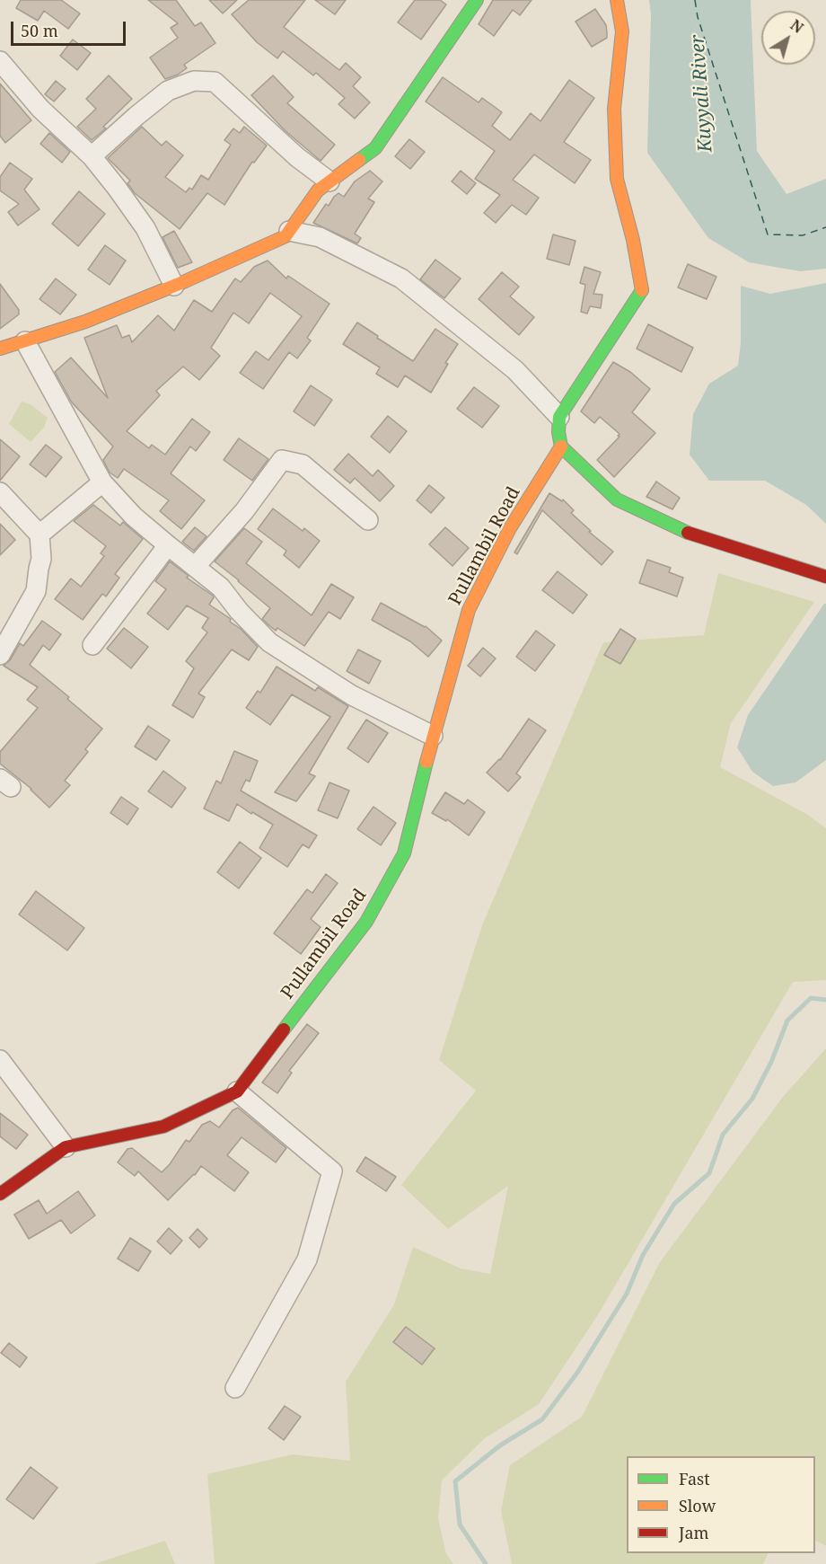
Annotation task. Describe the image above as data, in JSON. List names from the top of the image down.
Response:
{
  "streets": {
    "street": ["Pullambil Road"]
  },
  "water": ["Kuyyali River"],
  "legend": ["Fast", "Slow", "Jam"],
  "scale_bar": "50 m",
  "north": "top right"
}
